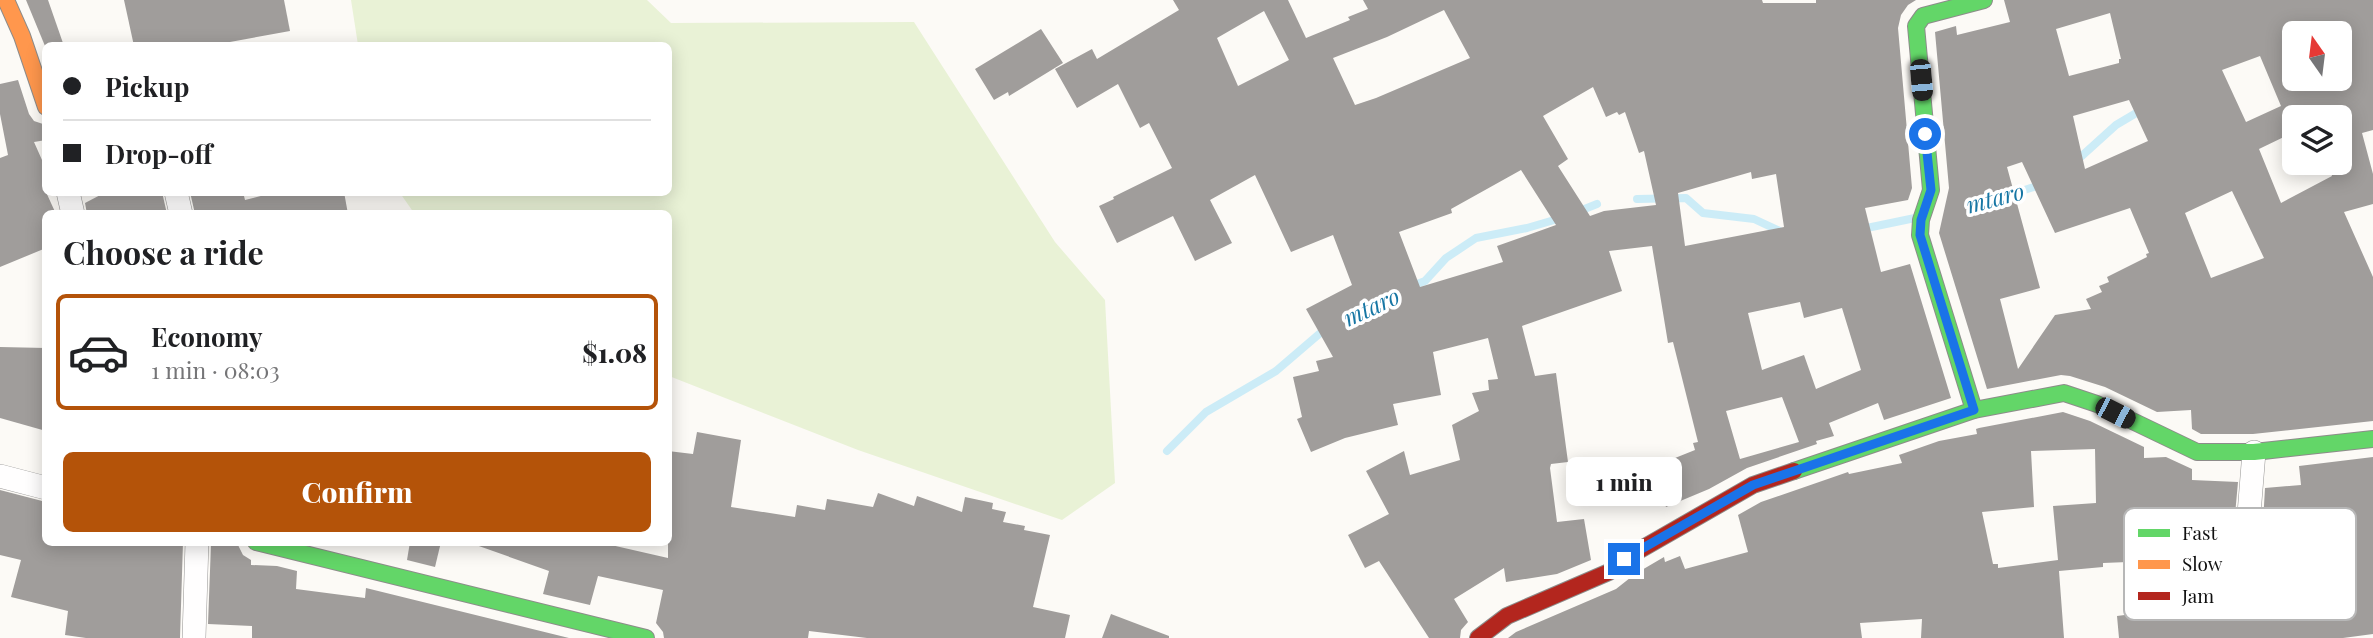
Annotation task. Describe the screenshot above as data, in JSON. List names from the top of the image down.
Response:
{
  "water": ["mtaro"],
  "legend": ["Fast", "Slow", "Jam"],
  "north": "top",
  "page": {
    "banner": ["Pickup", "Drop-off"],
    "heading": "Choose a ride",
    "list": [
      {
        "name": "Economy",
        "note": "1 min · 08:03",
        "value": "$1.08"
      }
    ],
    "buttons": "Confirm",
    "bubble": "1 min"
  }
}
